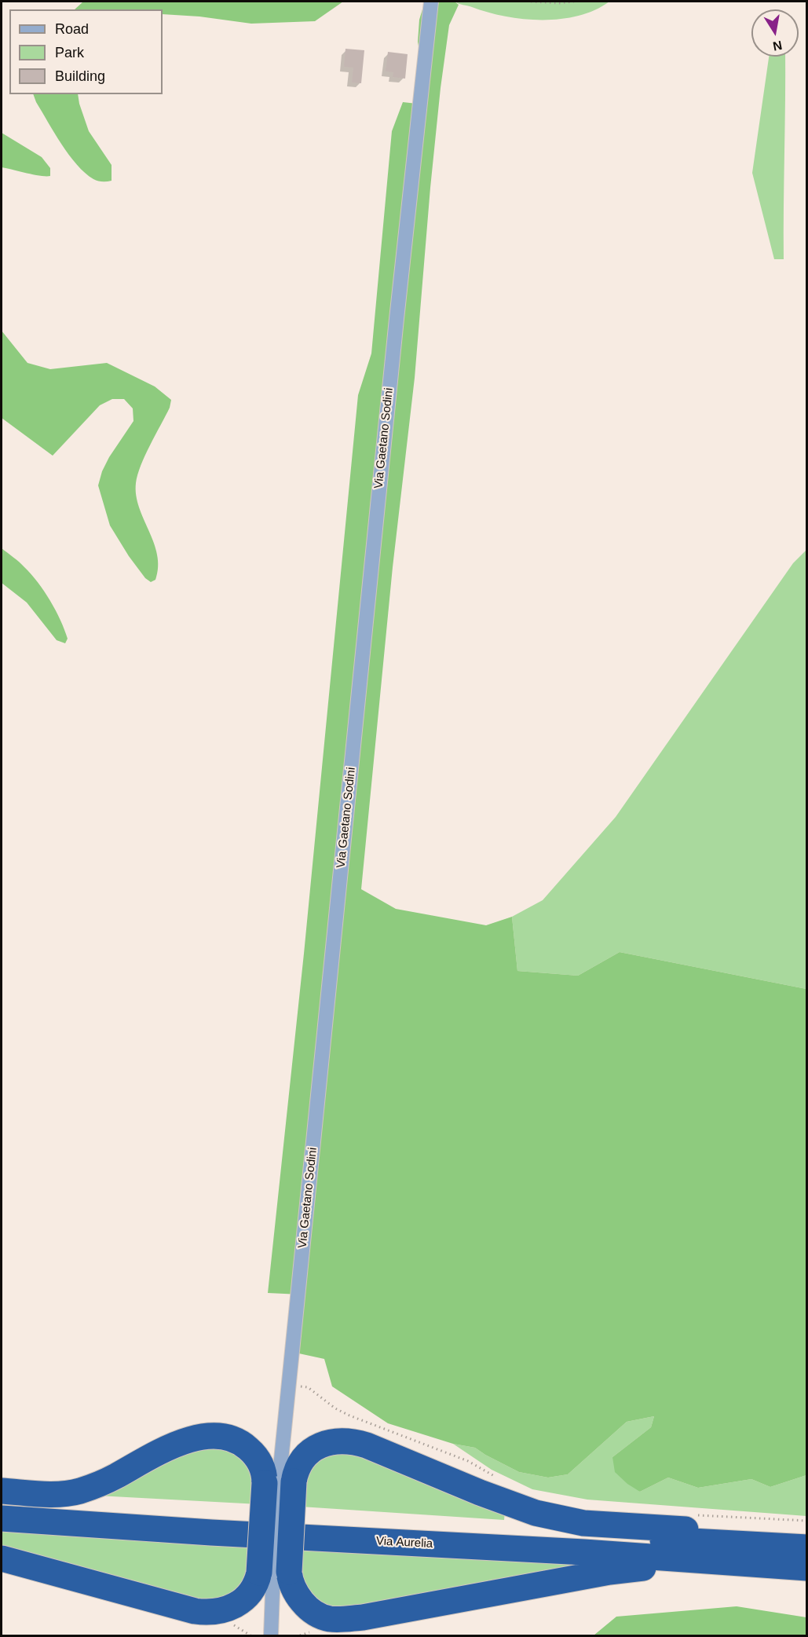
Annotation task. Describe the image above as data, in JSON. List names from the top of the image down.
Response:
{
  "streets": {
    "highway": ["Via Aurelia"],
    "street": ["Via Gaetano Sodini"]
  },
  "legend": ["Road", "Park", "Building"],
  "north": "bottom"
}
